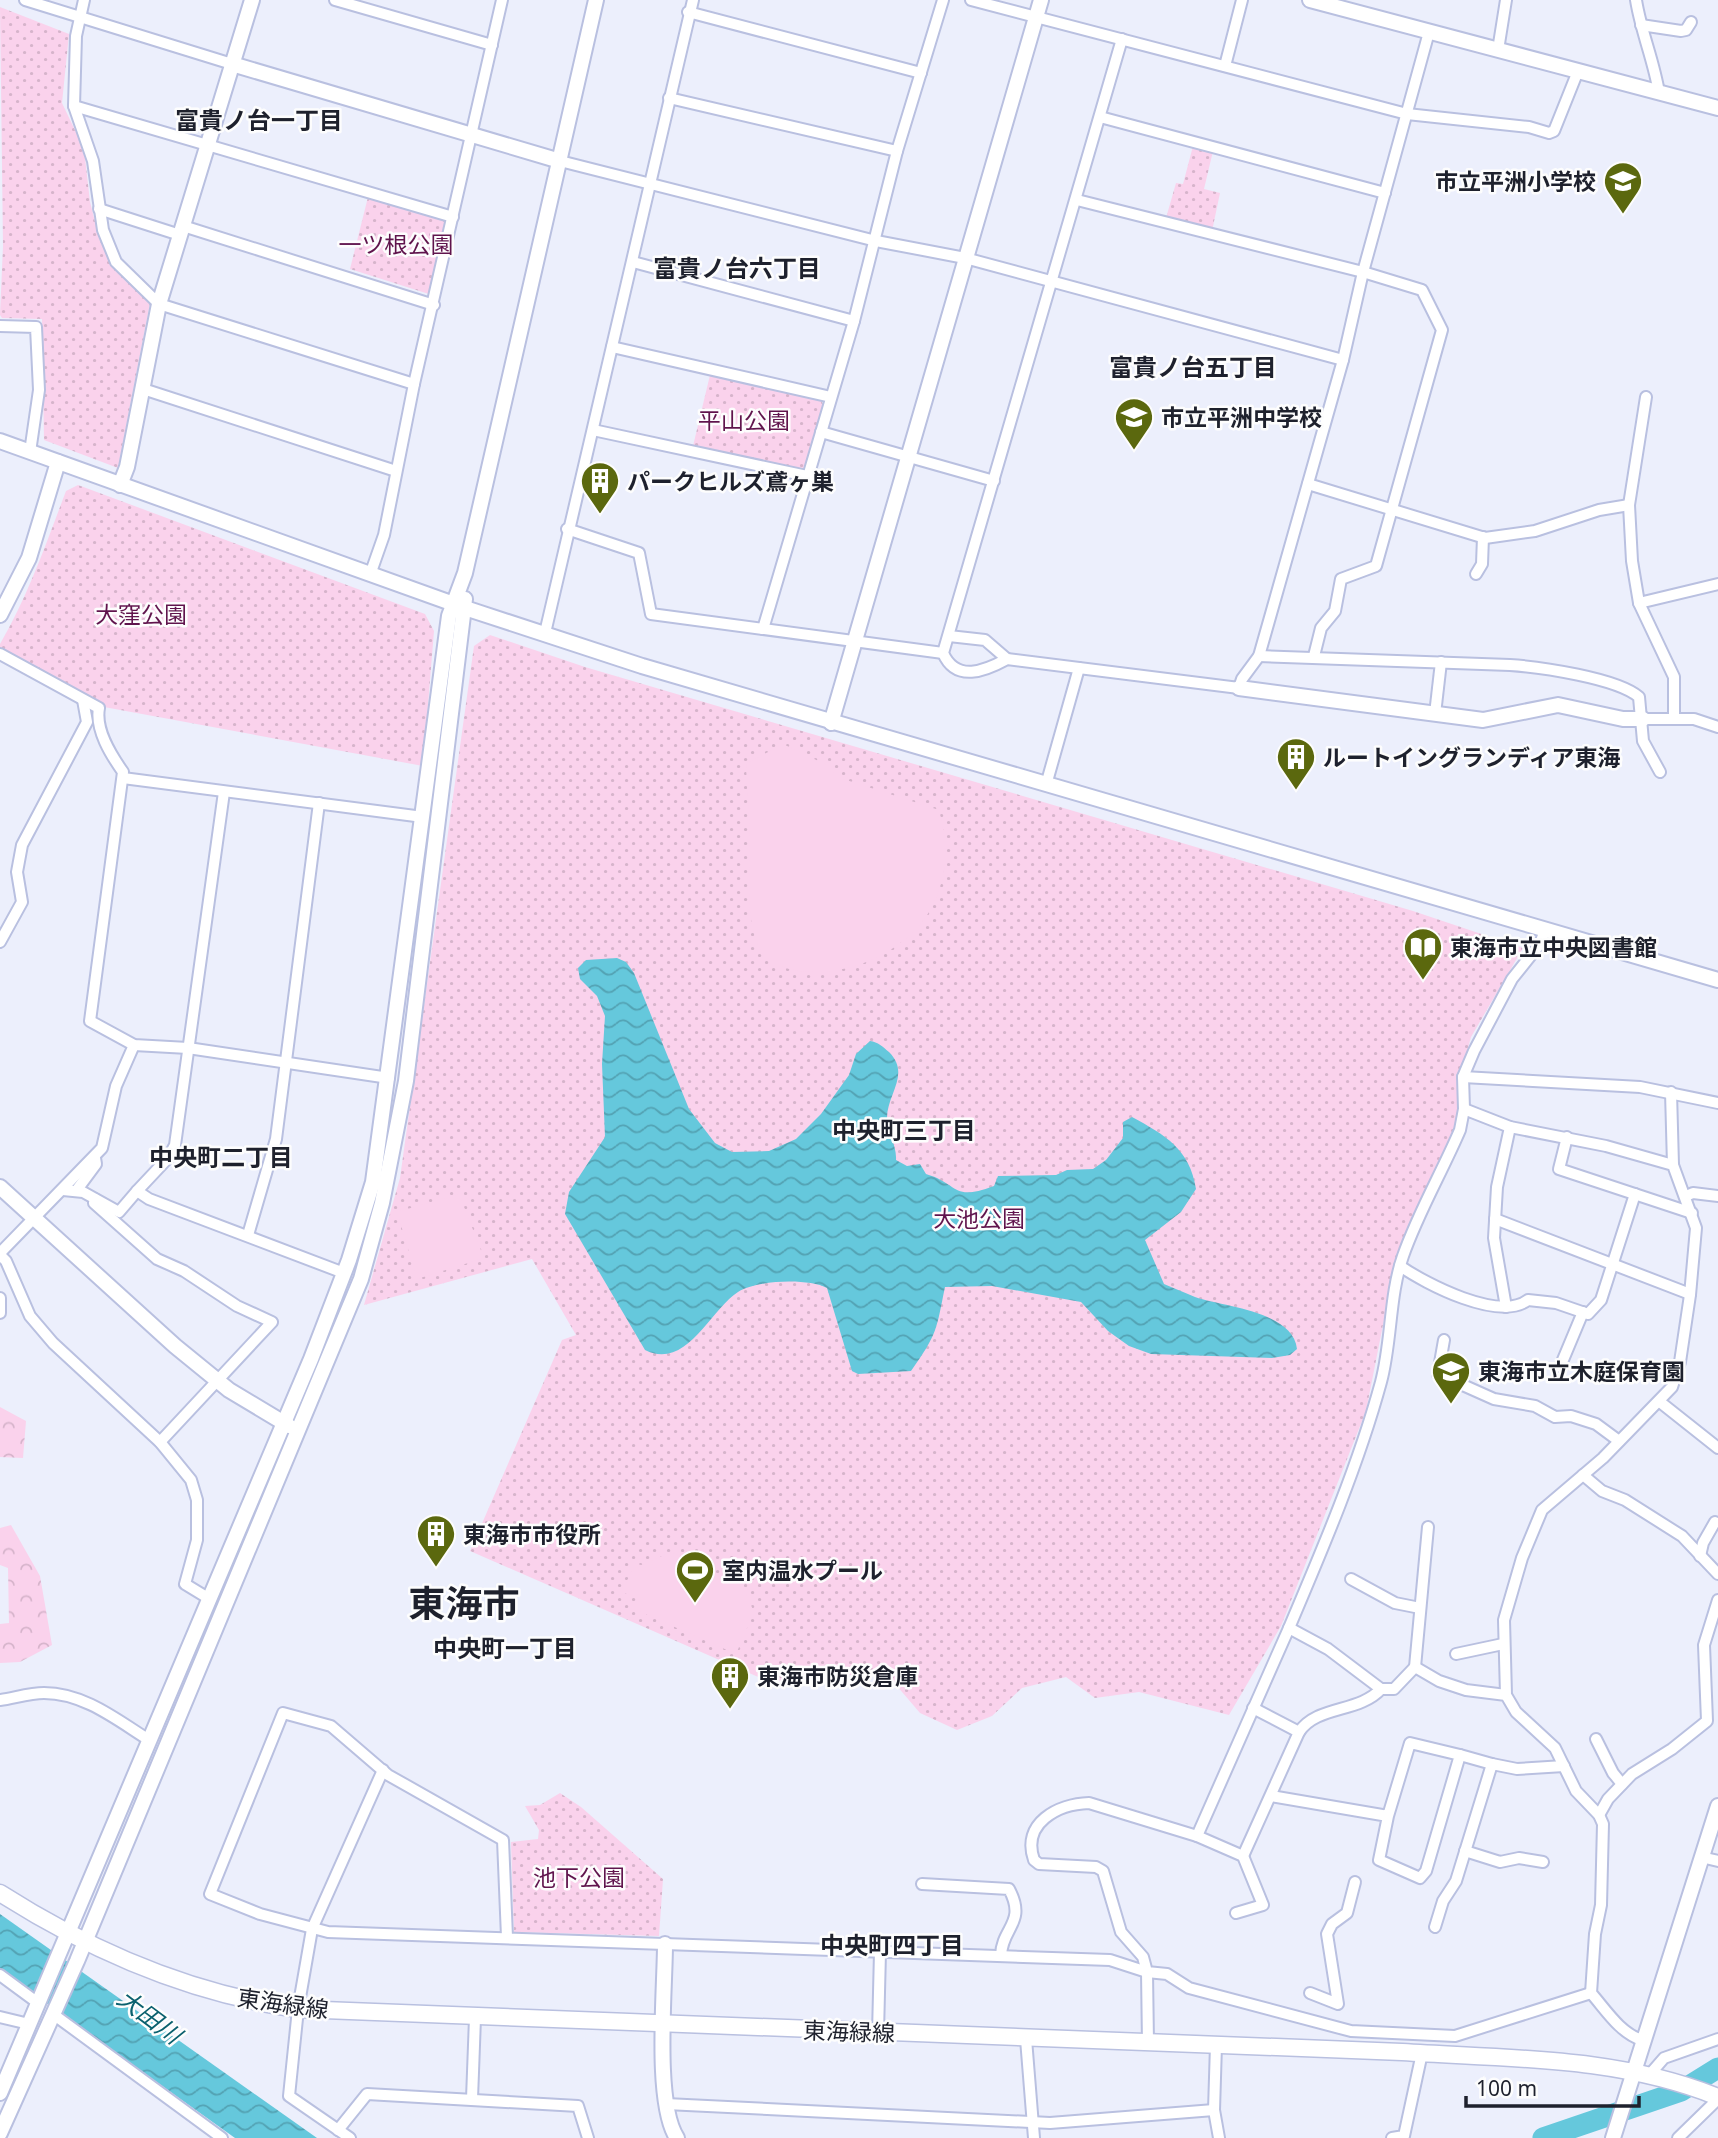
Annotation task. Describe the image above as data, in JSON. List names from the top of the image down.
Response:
{
  "streets": {
    "main road": ["東海緑線"]
  },
  "districts": [
    "富貴ノ台一丁目",
    "富貴ノ台六丁目",
    "富貴ノ台五丁目",
    "中央町三丁目",
    "中央町二丁目",
    "東海市",
    "中央町一丁目",
    "中央町四丁目"
  ],
  "water": ["大田川"],
  "parks": [
    "一ツ根公園",
    "平山公園",
    "大窪公園",
    "大池公園",
    "池下公園"
  ],
  "places": {
    "school or university": ["市立平洲小学校", "市立平洲中学校", "東海市立木庭保育園"],
    "building": [
      "パークヒルズ鳶ヶ巣",
      "ルートイングランディア東海",
      "東海市市役所",
      "東海市防災倉庫"
    ],
    "library": ["東海市立中央図書館"],
    "sports": ["室内温水プール"]
  },
  "scale_bar": "100 m"
}
